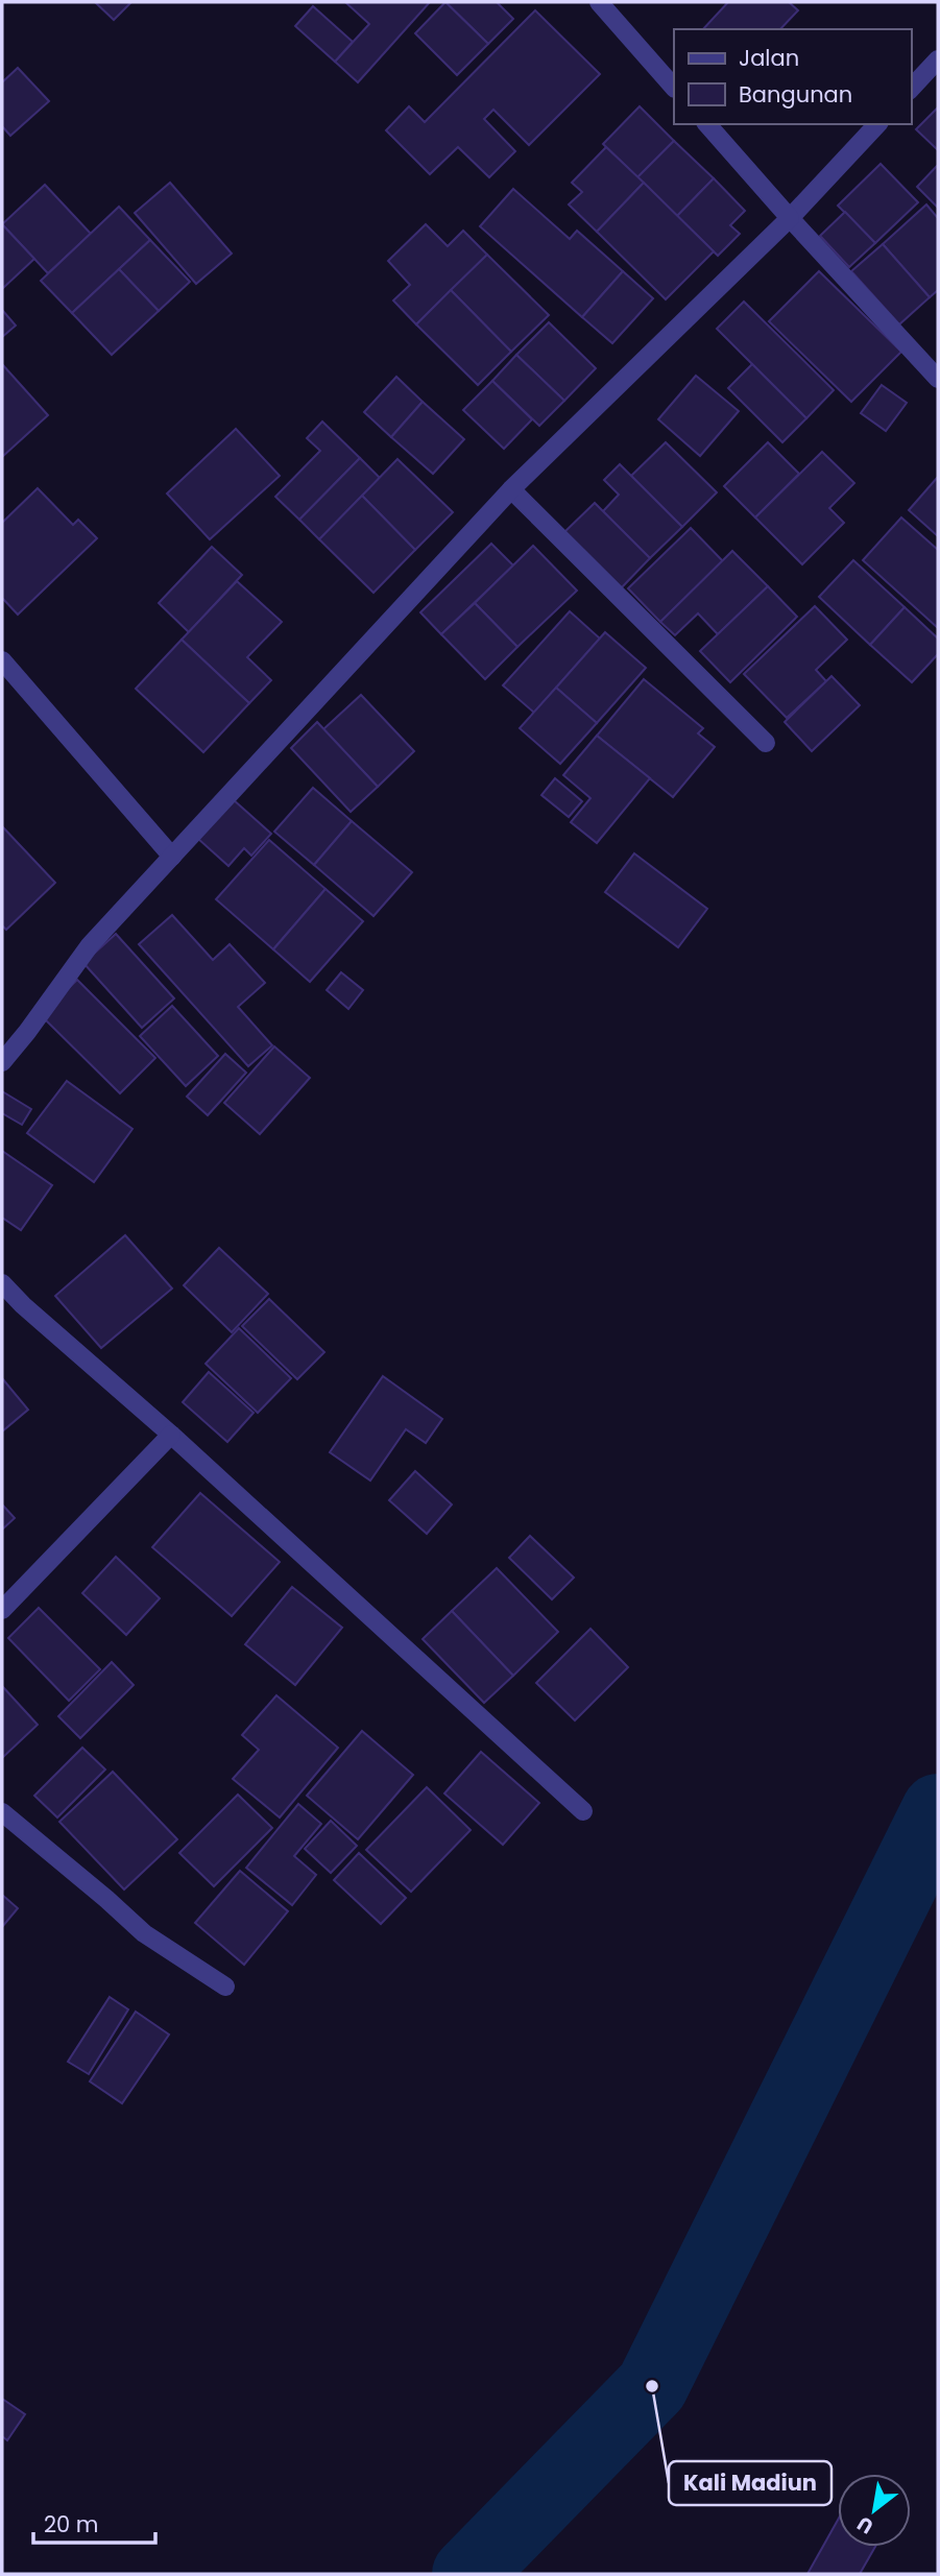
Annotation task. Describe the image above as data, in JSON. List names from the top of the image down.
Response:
{
  "places": ["Kali Madiun"],
  "legend": ["Jalan", "Bangunan"],
  "scale_bar": "20 m",
  "north": "bottom left"
}
